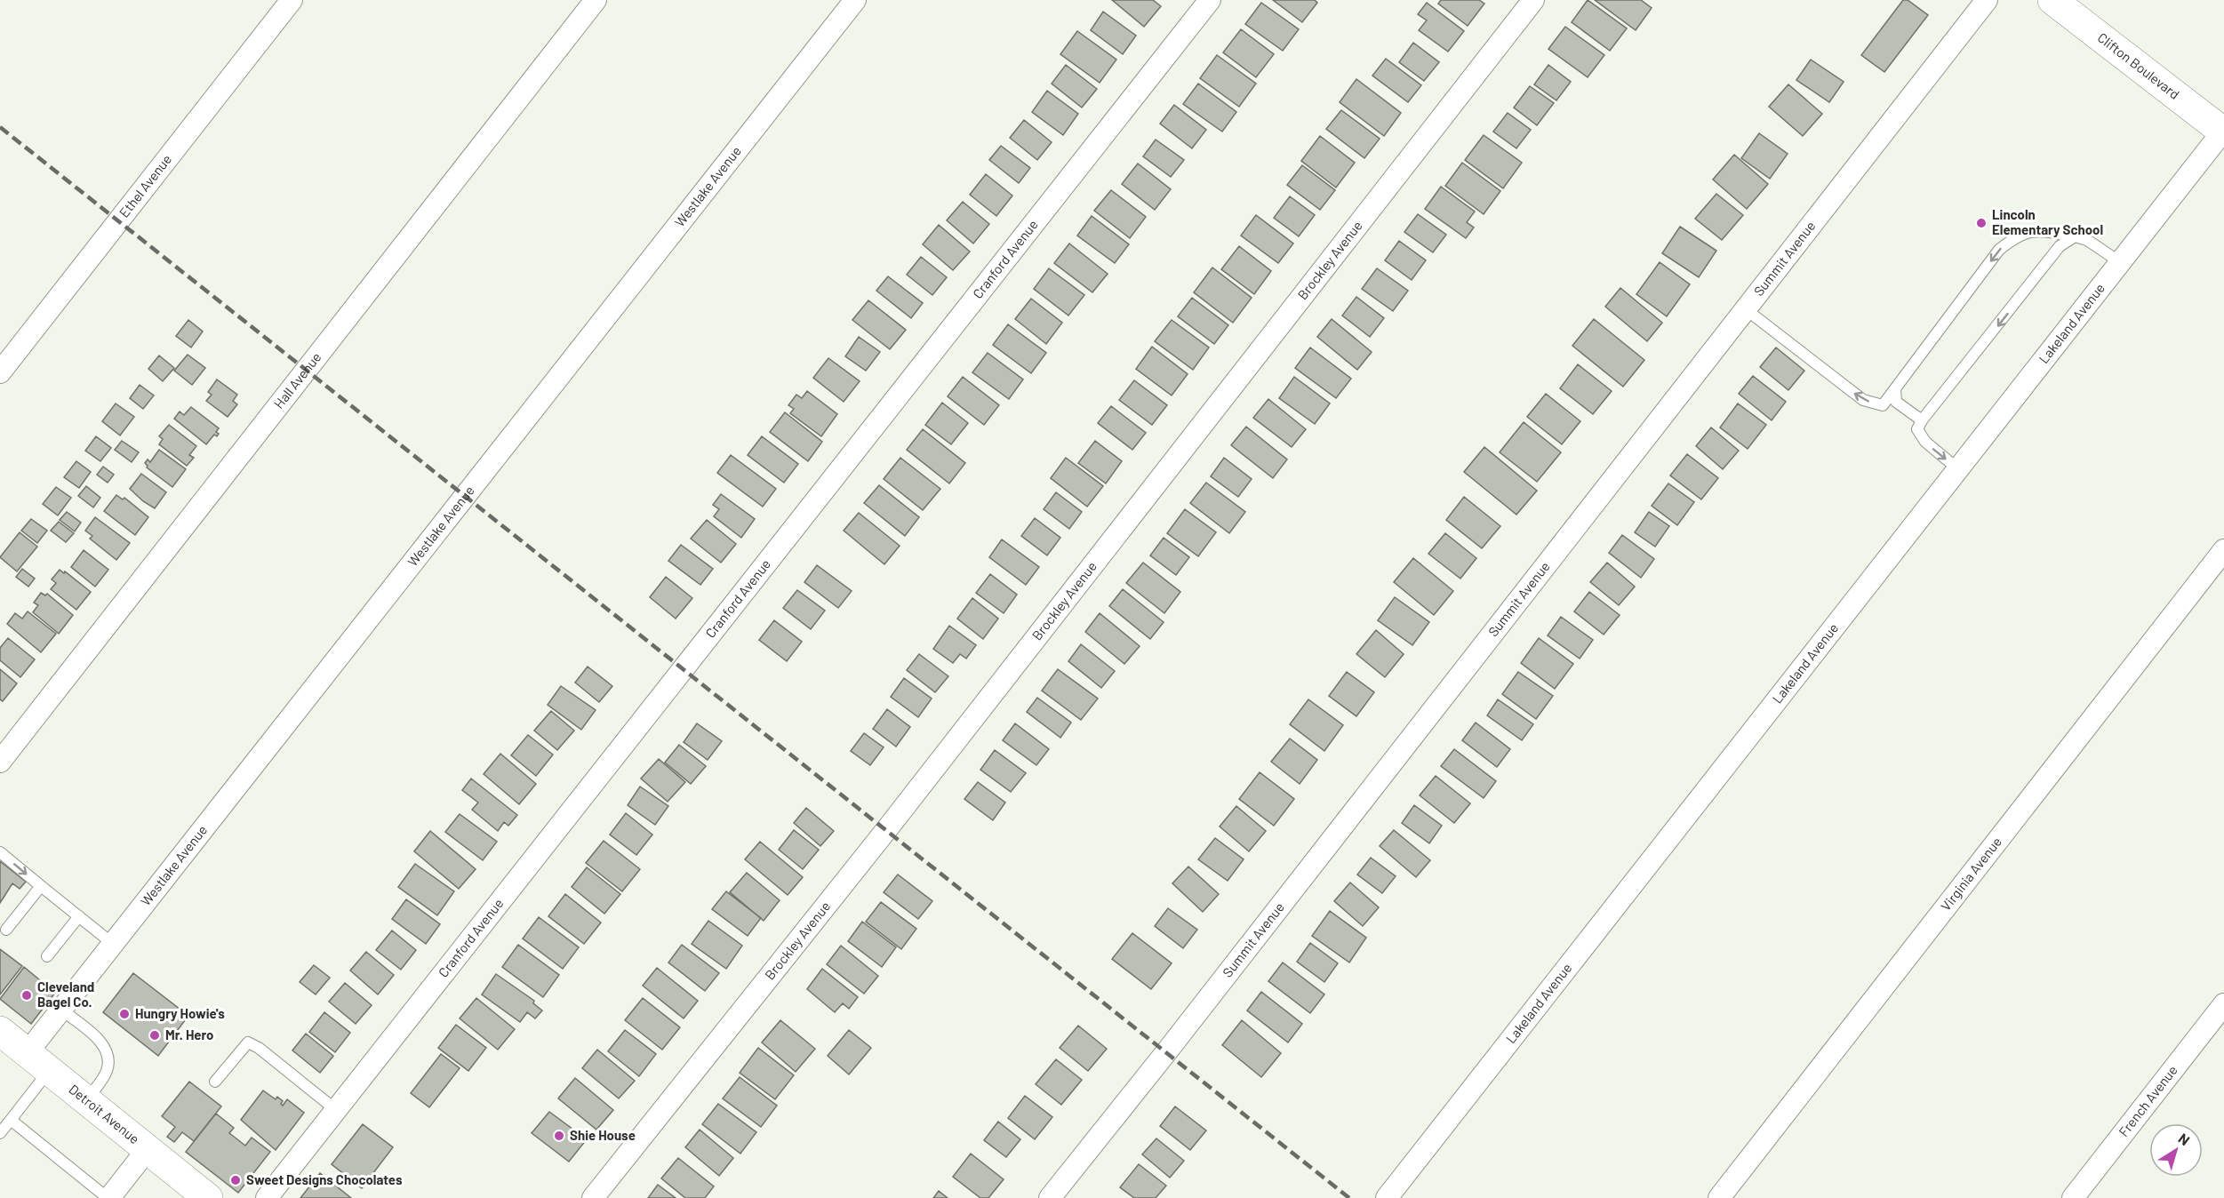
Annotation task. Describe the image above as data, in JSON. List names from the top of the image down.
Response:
{
  "streets": {
    "main road": ["Clifton Boulevard", "Detroit Avenue"],
    "street": [
      "Ethel Avenue",
      "Westlake Avenue",
      "Brockley Avenue",
      "Summit Avenue",
      "Cranford Avenue",
      "Lakeland Avenue",
      "Hall Avenue",
      "Virginia Avenue",
      "French Avenue"
    ]
  },
  "crossings": [
    ["Clifton Boulevard", "Lakeland Avenue"],
    ["Westlake Avenue", "Detroit Avenue"]
  ],
  "places": [
    "Lincoln Elementary School",
    "Cleveland Bagel Co.",
    "Hungry Howie's",
    "Mr. Hero",
    "Shie House",
    "Sweet Designs Chocolates"
  ],
  "north": "top right"
}
